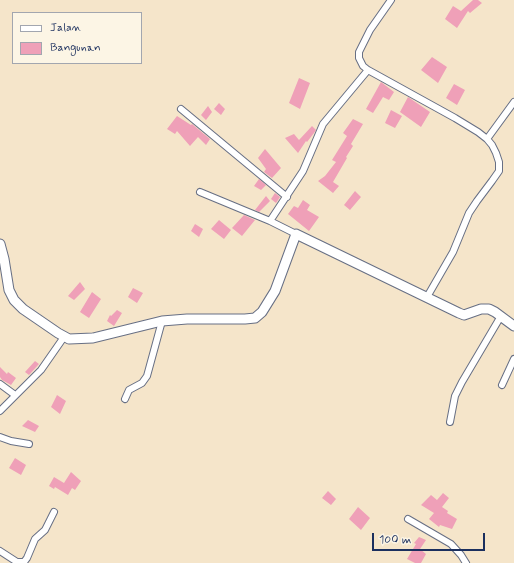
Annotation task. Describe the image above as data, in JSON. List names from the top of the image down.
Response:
{
  "legend": ["Jalan", "Bangunan"],
  "scale_bar": "100 m"
}
